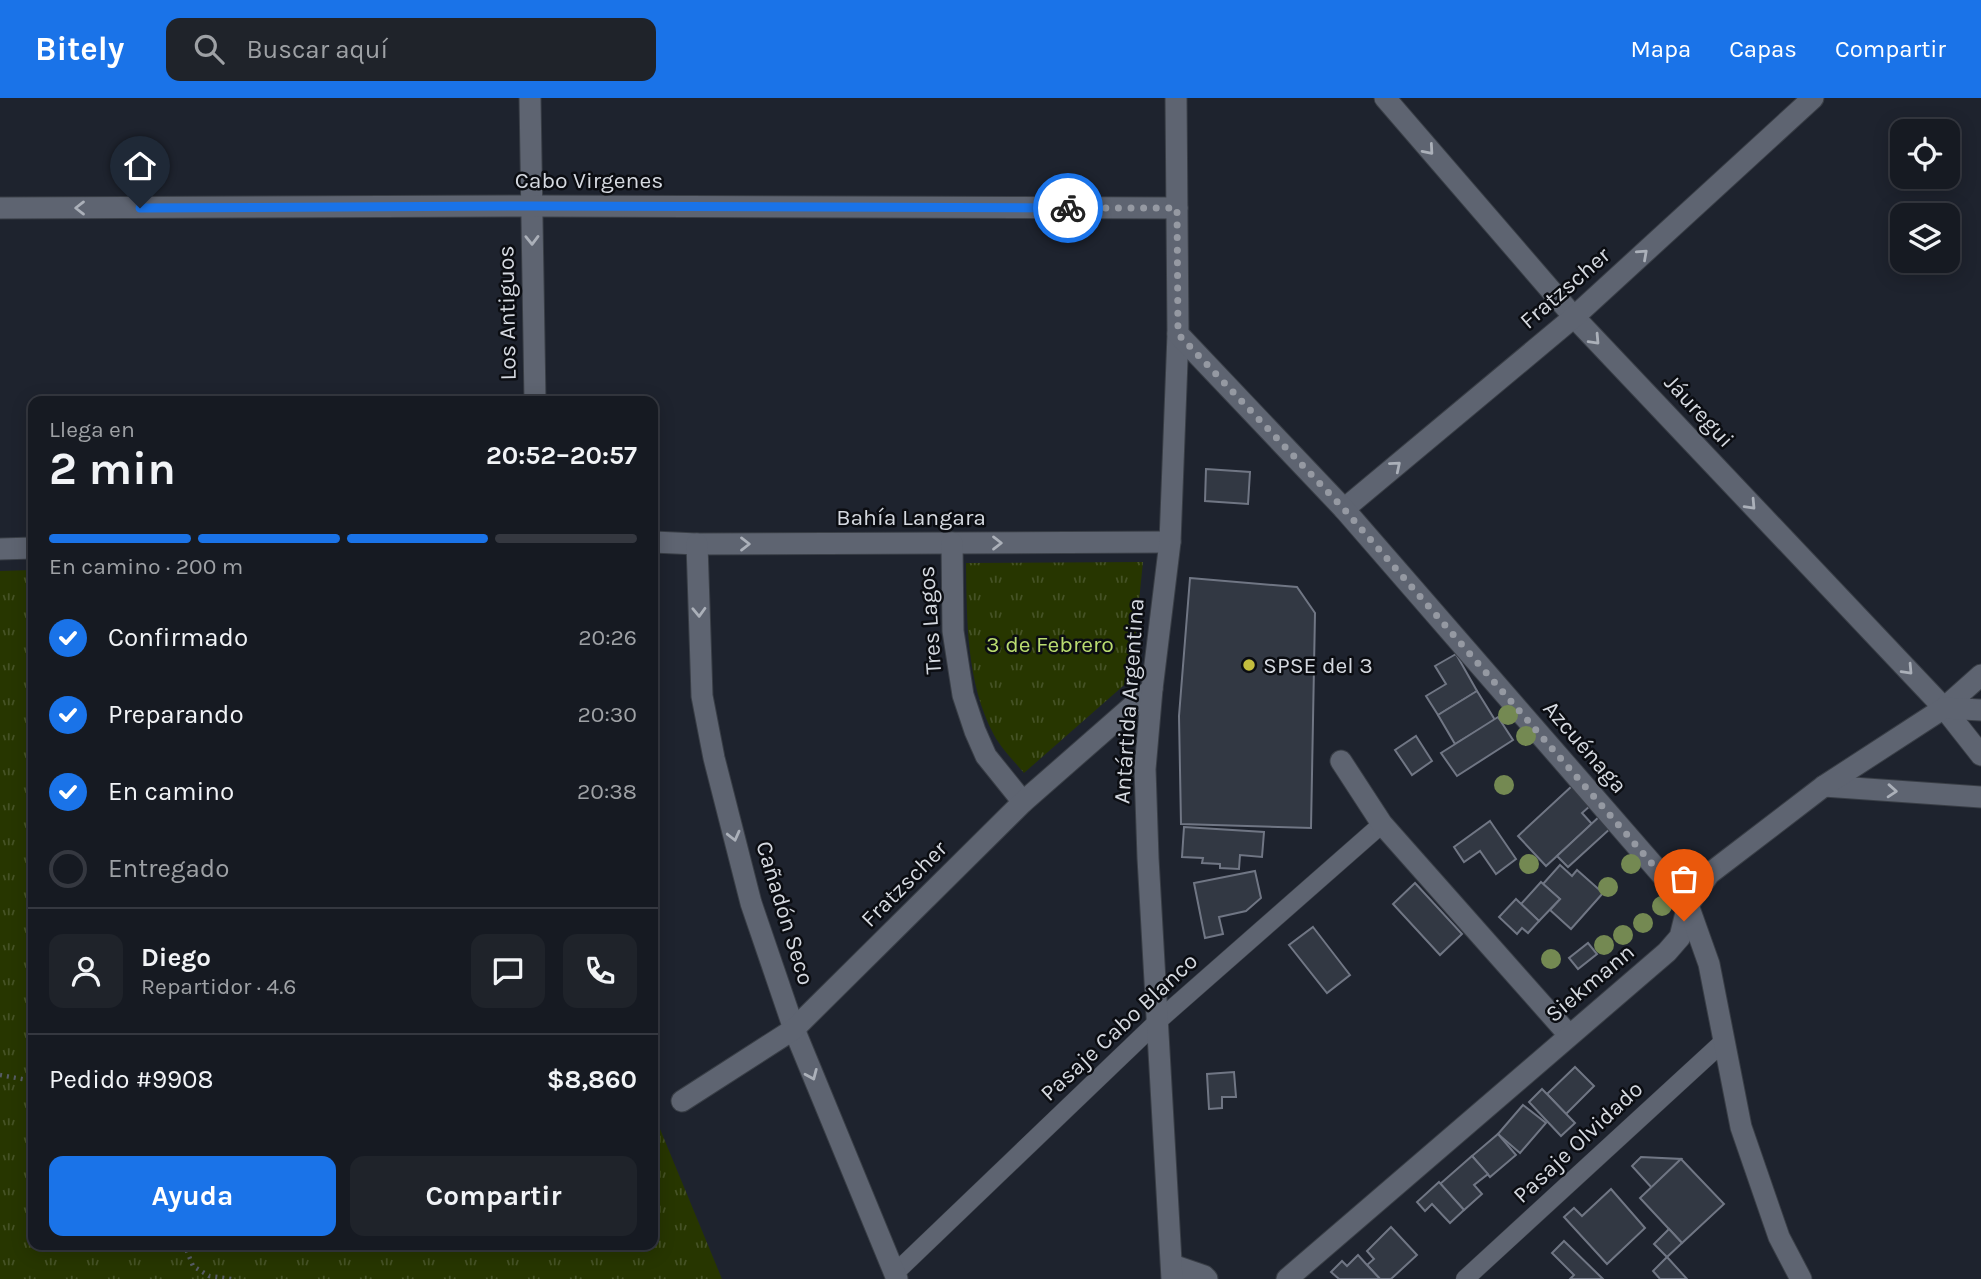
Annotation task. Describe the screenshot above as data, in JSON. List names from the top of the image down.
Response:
{
  "streets": {
    "street": [
      "Cabo Virgenes",
      "Fratzscher",
      "Los Antiguos",
      "Jáuregui",
      "Bahía Langara",
      "Tres Lagos",
      "Antártida Argentina",
      "Azcuénaga",
      "Cañadón Seco",
      "Siekmann"
    ],
    "lane": ["Pasaje Cabo Blanco", "Pasaje Olvidado"]
  },
  "crossings": [
    ["Cabo Virgenes", "Los Antiguos"],
    ["Cabo Virgenes", "Antártida Argentina"],
    ["Fratzscher", "Jáuregui"],
    ["Fratzscher", "Tres Lagos"],
    ["Fratzscher", "Antártida Argentina"],
    ["Fratzscher", "Azcuénaga"],
    ["Fratzscher", "Cañadón Seco"],
    ["Jáuregui", "Siekmann"],
    ["Bahía Langara", "Tres Lagos"],
    ["Bahía Langara", "Antártida Argentina"],
    ["Bahía Langara", "Cañadón Seco"],
    ["Antártida Argentina", "Azcuénaga"],
    ["Antártida Argentina", "Pasaje Cabo Blanco"],
    ["Azcuénaga", "Siekmann"],
    ["Azcuénaga", "Pasaje Olvidado"],
    ["Cañadón Seco", "Pasaje Cabo Blanco"]
  ],
  "one_way": [
    "Cabo Virgenes",
    "Fratzscher",
    "Los Antiguos",
    "Jáuregui",
    "Bahía Langara",
    "Cañadón Seco"
  ],
  "parks": ["3 de Febrero"],
  "places": ["SPSE del 3"],
  "page": {
    "header": "Bitely",
    "search": "Buscar aquí",
    "nav": ["Mapa", "Capas", "Compartir"],
    "heading": ["2 min", "Llega en", "20:52–20:57"],
    "panel": [
      "Diego",
      "Repartidor · 4.6",
      "Pedido #9908",
      "$8,860"
    ],
    "bar": "En camino · 200 m",
    "list": [
      ["Confirmado", "20:26"],
      ["Preparando", "20:30"],
      ["En camino", "20:38"],
      "Entregado"
    ],
    "buttons": ["Ayuda", "Compartir"]
  }
}
